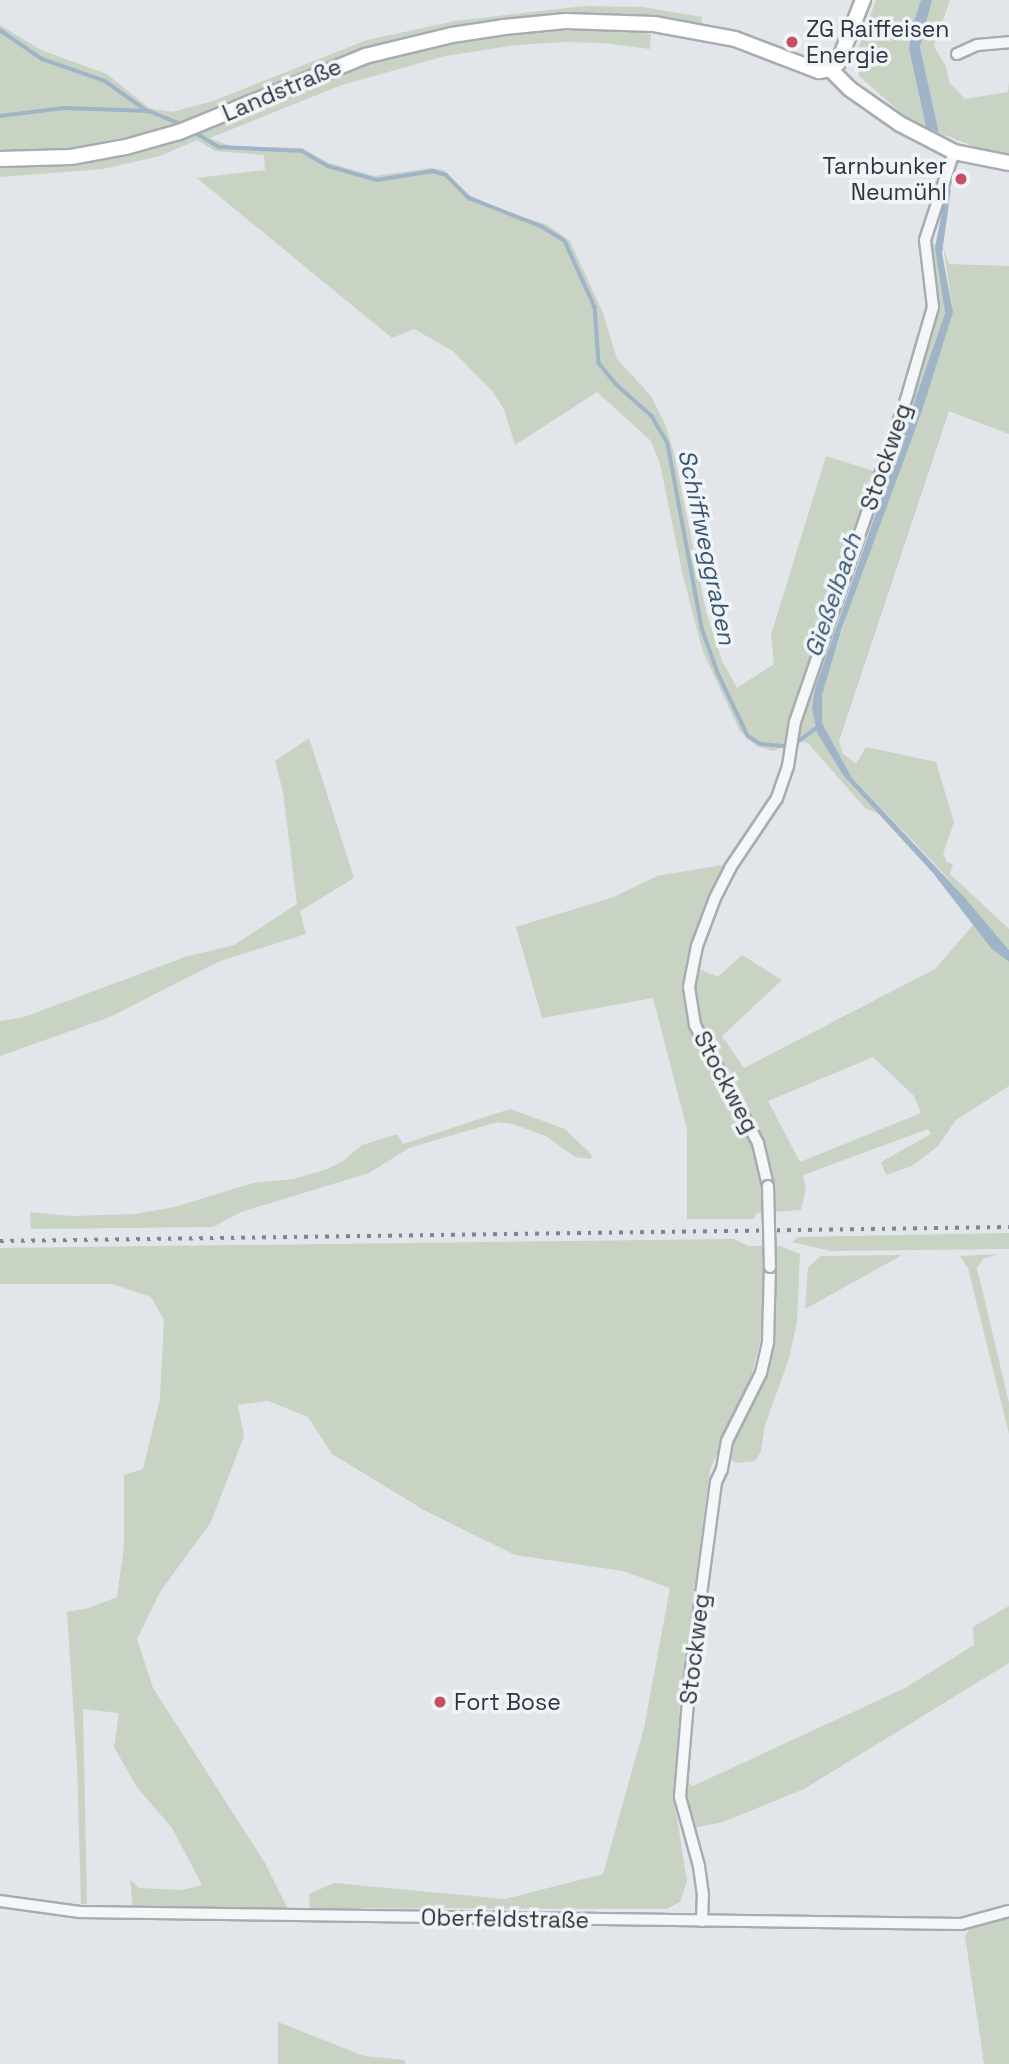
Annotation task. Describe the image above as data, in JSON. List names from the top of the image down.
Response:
{
  "streets": {
    "street": ["Landstraße", "Stockweg", "Oberfeldstraße"]
  },
  "crossings": [
    ["Stockweg", "Oberfeldstraße"]
  ],
  "water": ["Schiffweggraben", "Gießelbach"],
  "places": ["ZG Raiffeisen Energie", "Tarnbunker Neumühl", "Fort Bose"]
}
